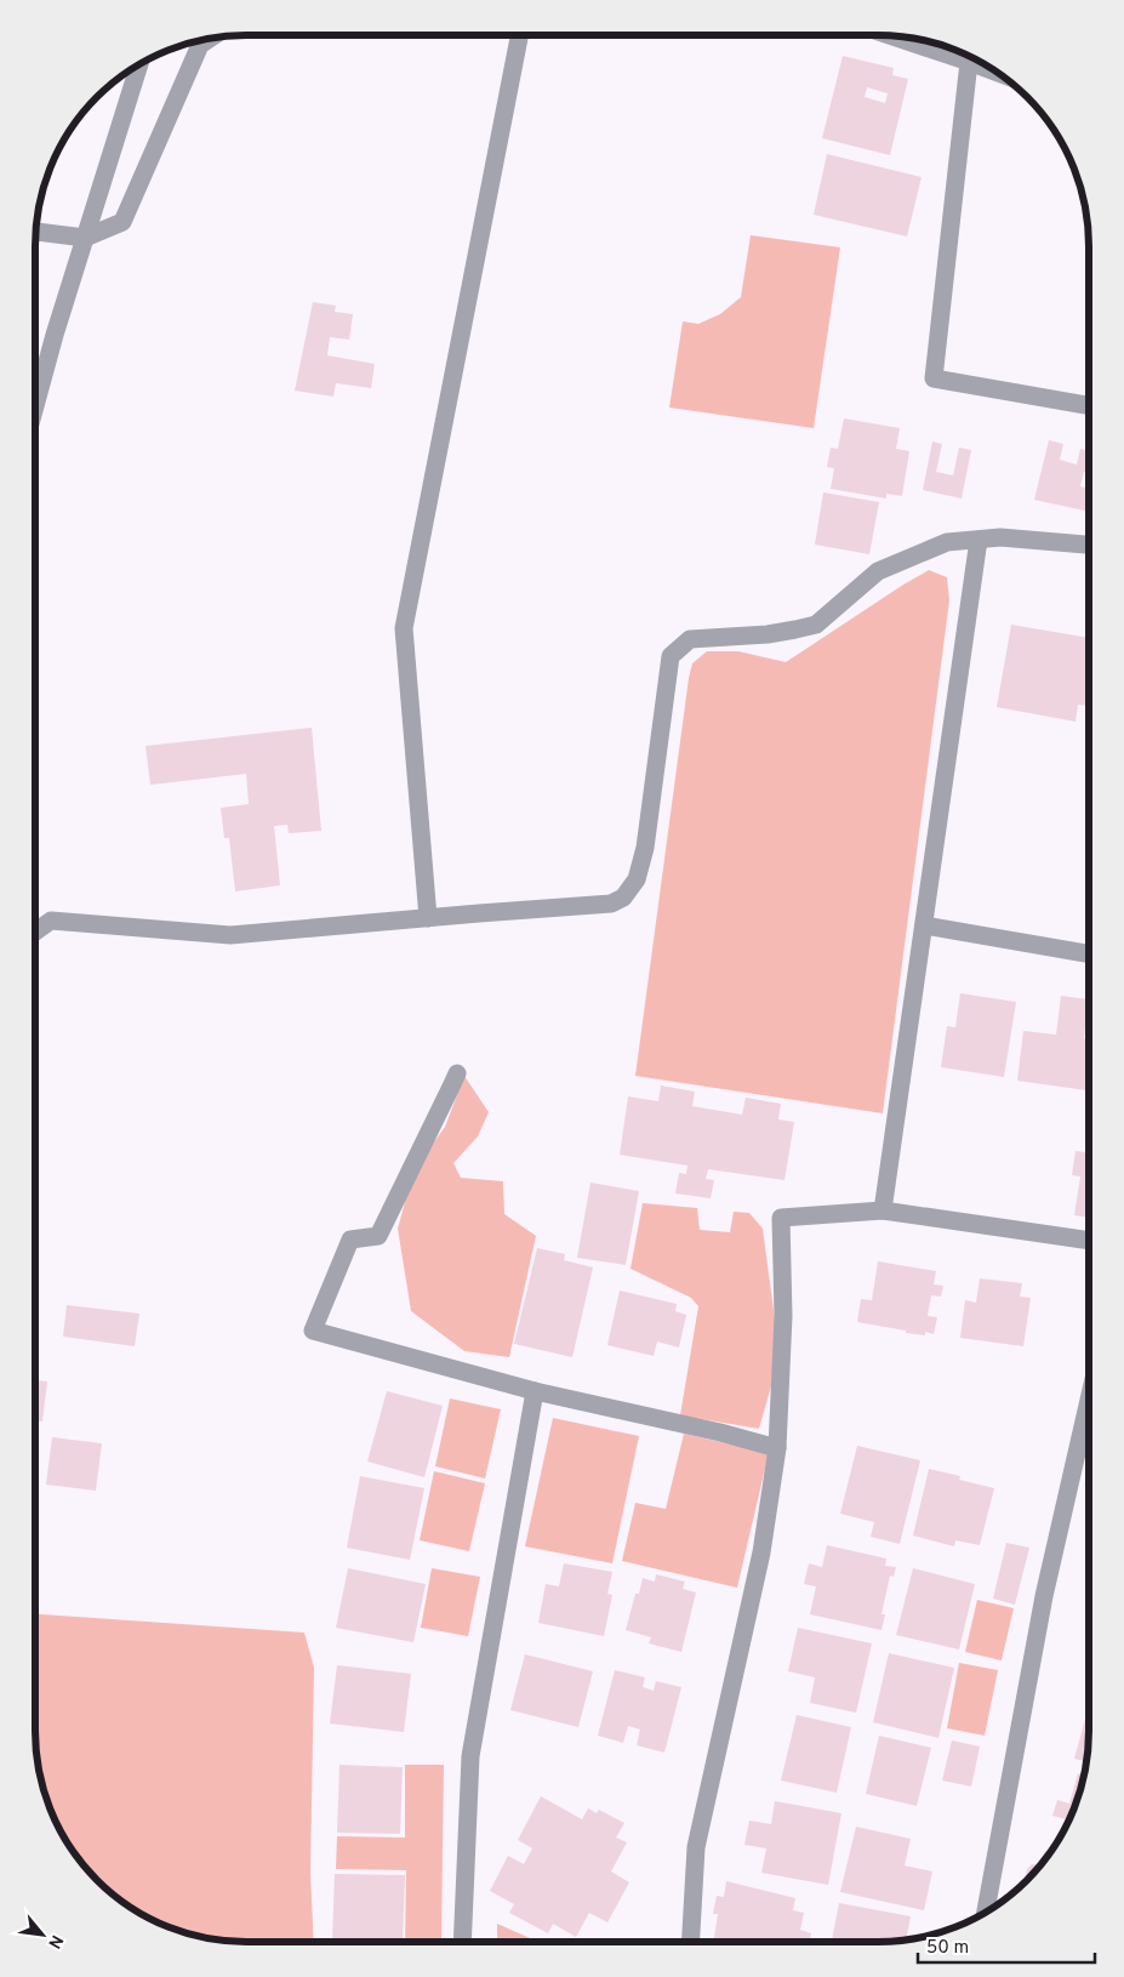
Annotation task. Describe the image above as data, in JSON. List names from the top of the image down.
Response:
{
  "scale_bar": "50 m",
  "north": "bottom right"
}
